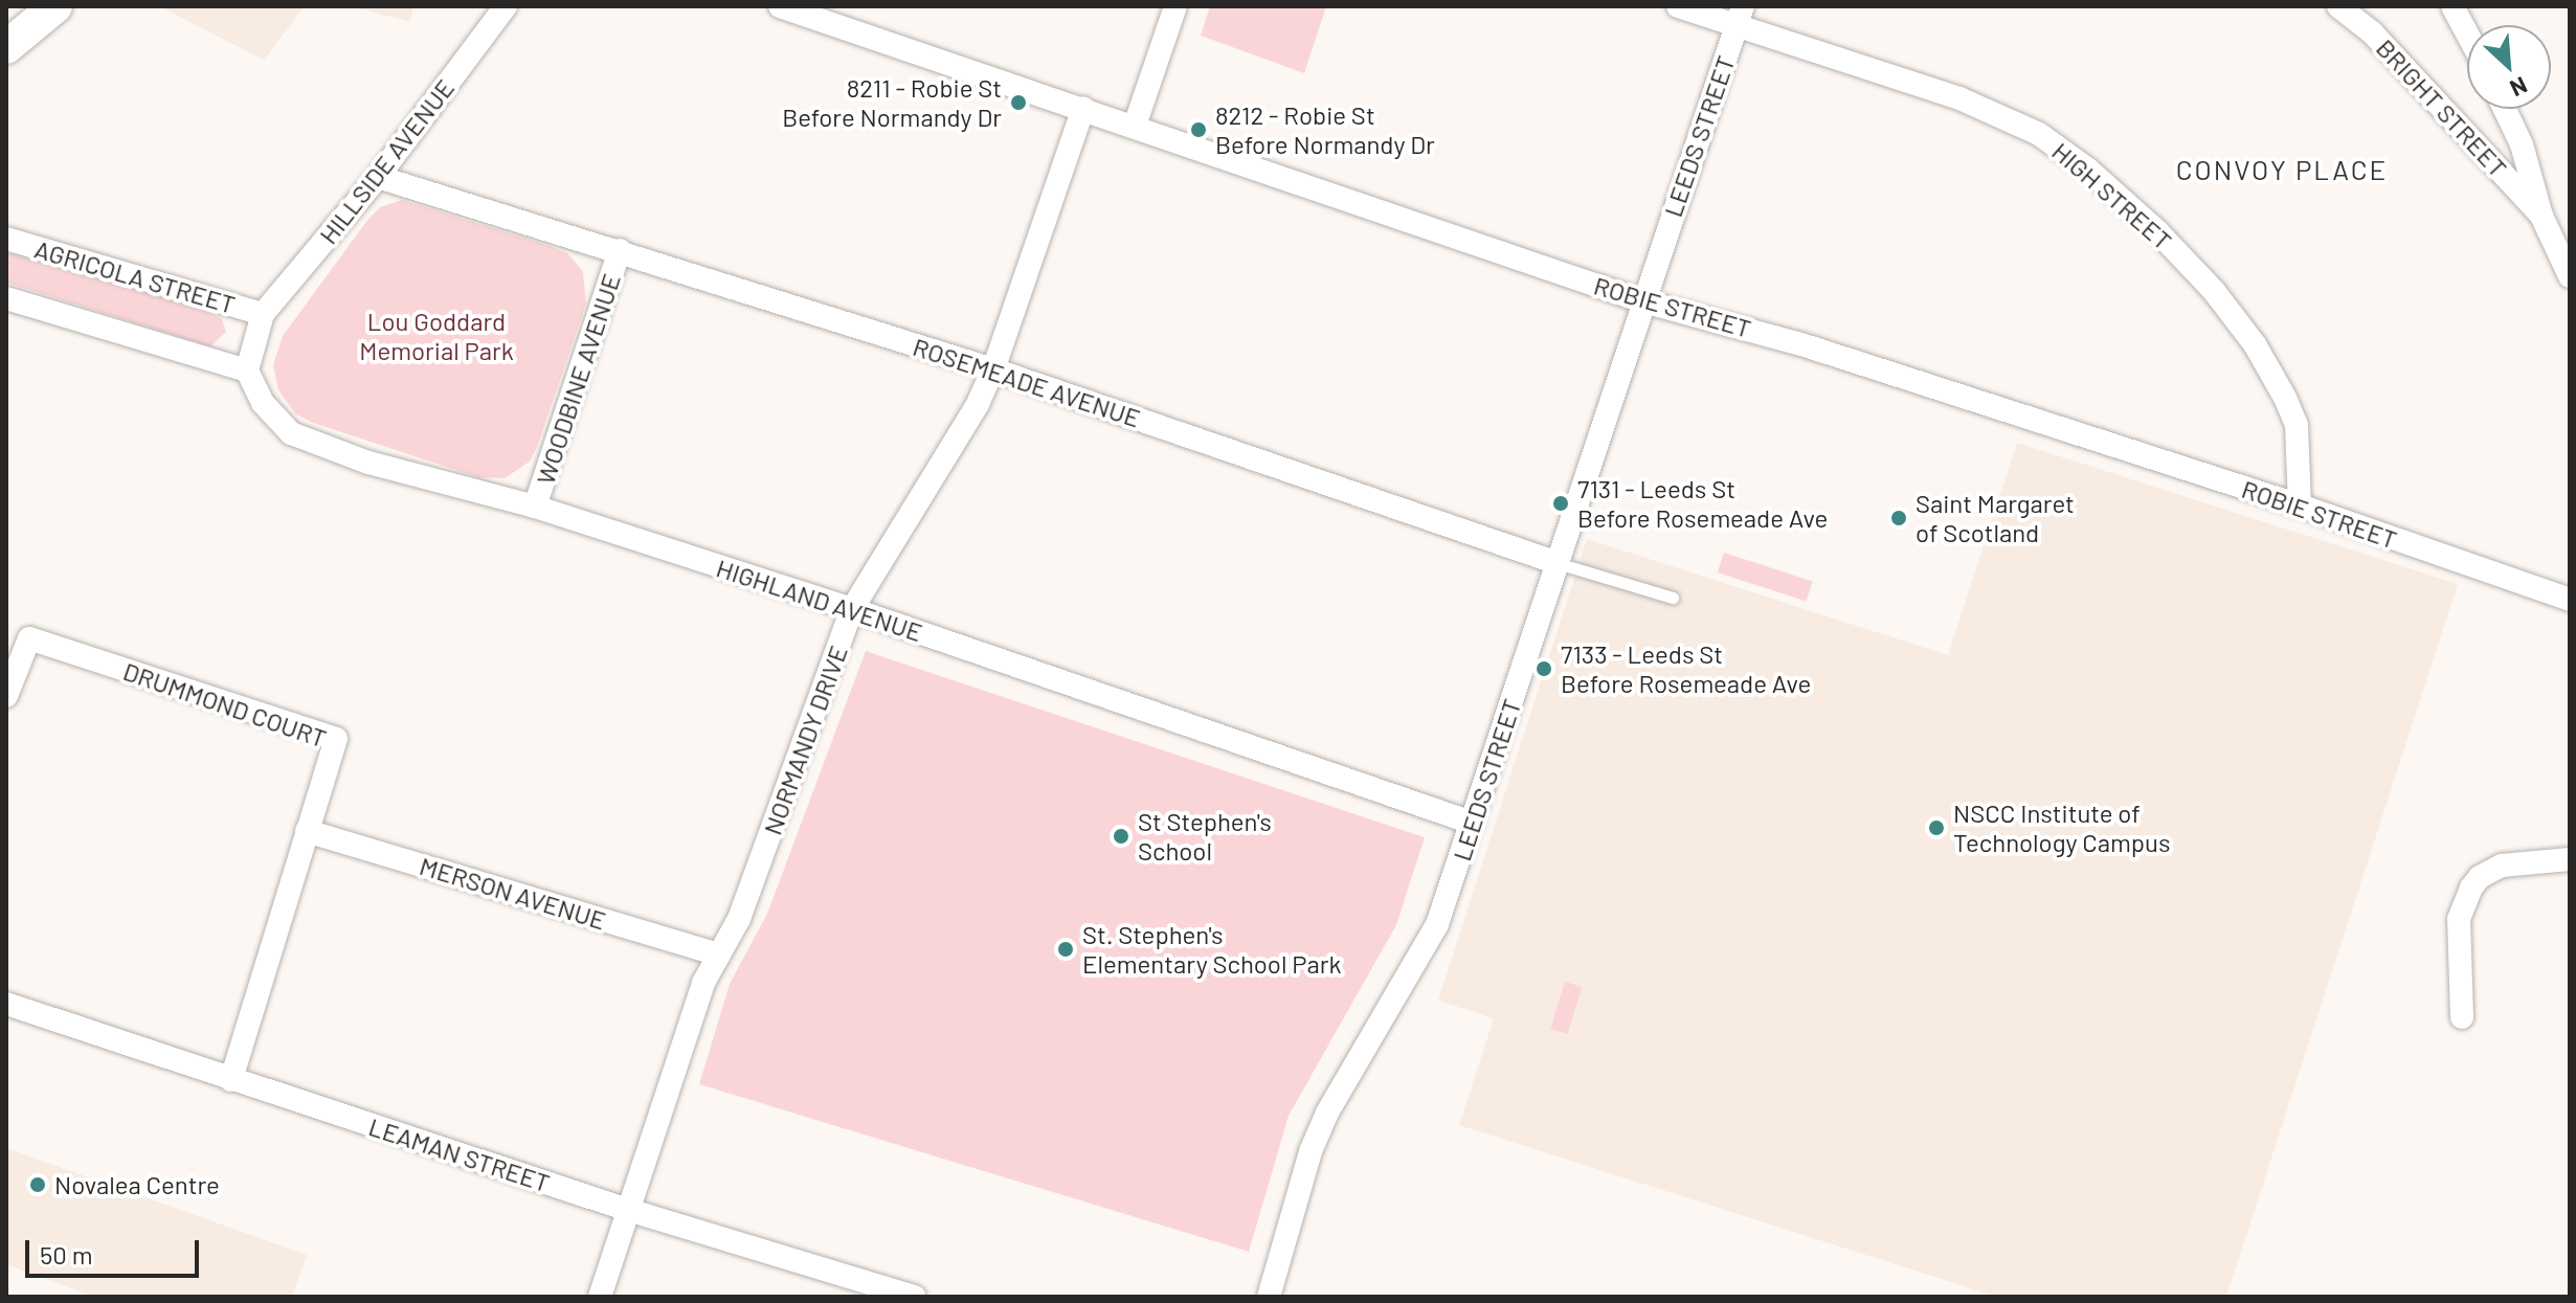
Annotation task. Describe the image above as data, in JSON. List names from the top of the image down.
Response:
{
  "streets": {
    "street": [
      "BRIGHT STREET",
      "LEEDS STREET",
      "HILLSIDE AVENUE",
      "HIGH STREET",
      "AGRICOLA STREET",
      "ROBIE STREET",
      "WOODBINE AVENUE",
      "ROSEMEADE AVENUE",
      "HIGHLAND AVENUE",
      "DRUMMOND COURT",
      "NORMANDY DRIVE",
      "MERSON AVENUE",
      "LEAMAN STREET"
    ]
  },
  "crossings": [
    ["LEEDS STREET", "HIGH STREET"],
    ["LEEDS STREET", "ROBIE STREET"],
    ["LEEDS STREET", "ROSEMEADE AVENUE"],
    ["LEEDS STREET", "HIGHLAND AVENUE"],
    ["HILLSIDE AVENUE", "AGRICOLA STREET"],
    ["HILLSIDE AVENUE", "ROSEMEADE AVENUE"],
    ["HIGH STREET", "ROBIE STREET"],
    ["ROBIE STREET", "NORMANDY DRIVE"],
    ["WOODBINE AVENUE", "ROSEMEADE AVENUE"],
    ["WOODBINE AVENUE", "HIGHLAND AVENUE"],
    ["ROSEMEADE AVENUE", "NORMANDY DRIVE"],
    ["HIGHLAND AVENUE", "NORMANDY DRIVE"],
    ["DRUMMOND COURT", "MERSON AVENUE"],
    ["DRUMMOND COURT", "LEAMAN STREET"],
    ["NORMANDY DRIVE", "MERSON AVENUE"],
    ["NORMANDY DRIVE", "LEAMAN STREET"]
  ],
  "districts": ["CONVOY PLACE"],
  "parks": ["Lou Goddard Memorial Park"],
  "places": [
    "8211 - Robie St Before Normandy Dr",
    "8212 - Robie St Before Normandy Dr",
    "7131 - Leeds St Before Rosemeade Ave",
    "Saint Margaret of Scotland",
    "7133 - Leeds St Before Rosemeade Ave",
    "NSCC Institute of Technology Campus",
    "St Stephen's School",
    "St. Stephen's Elementary School Park",
    "Novalea Centre"
  ],
  "scale_bar": "50 m",
  "north": "bottom right"
}
